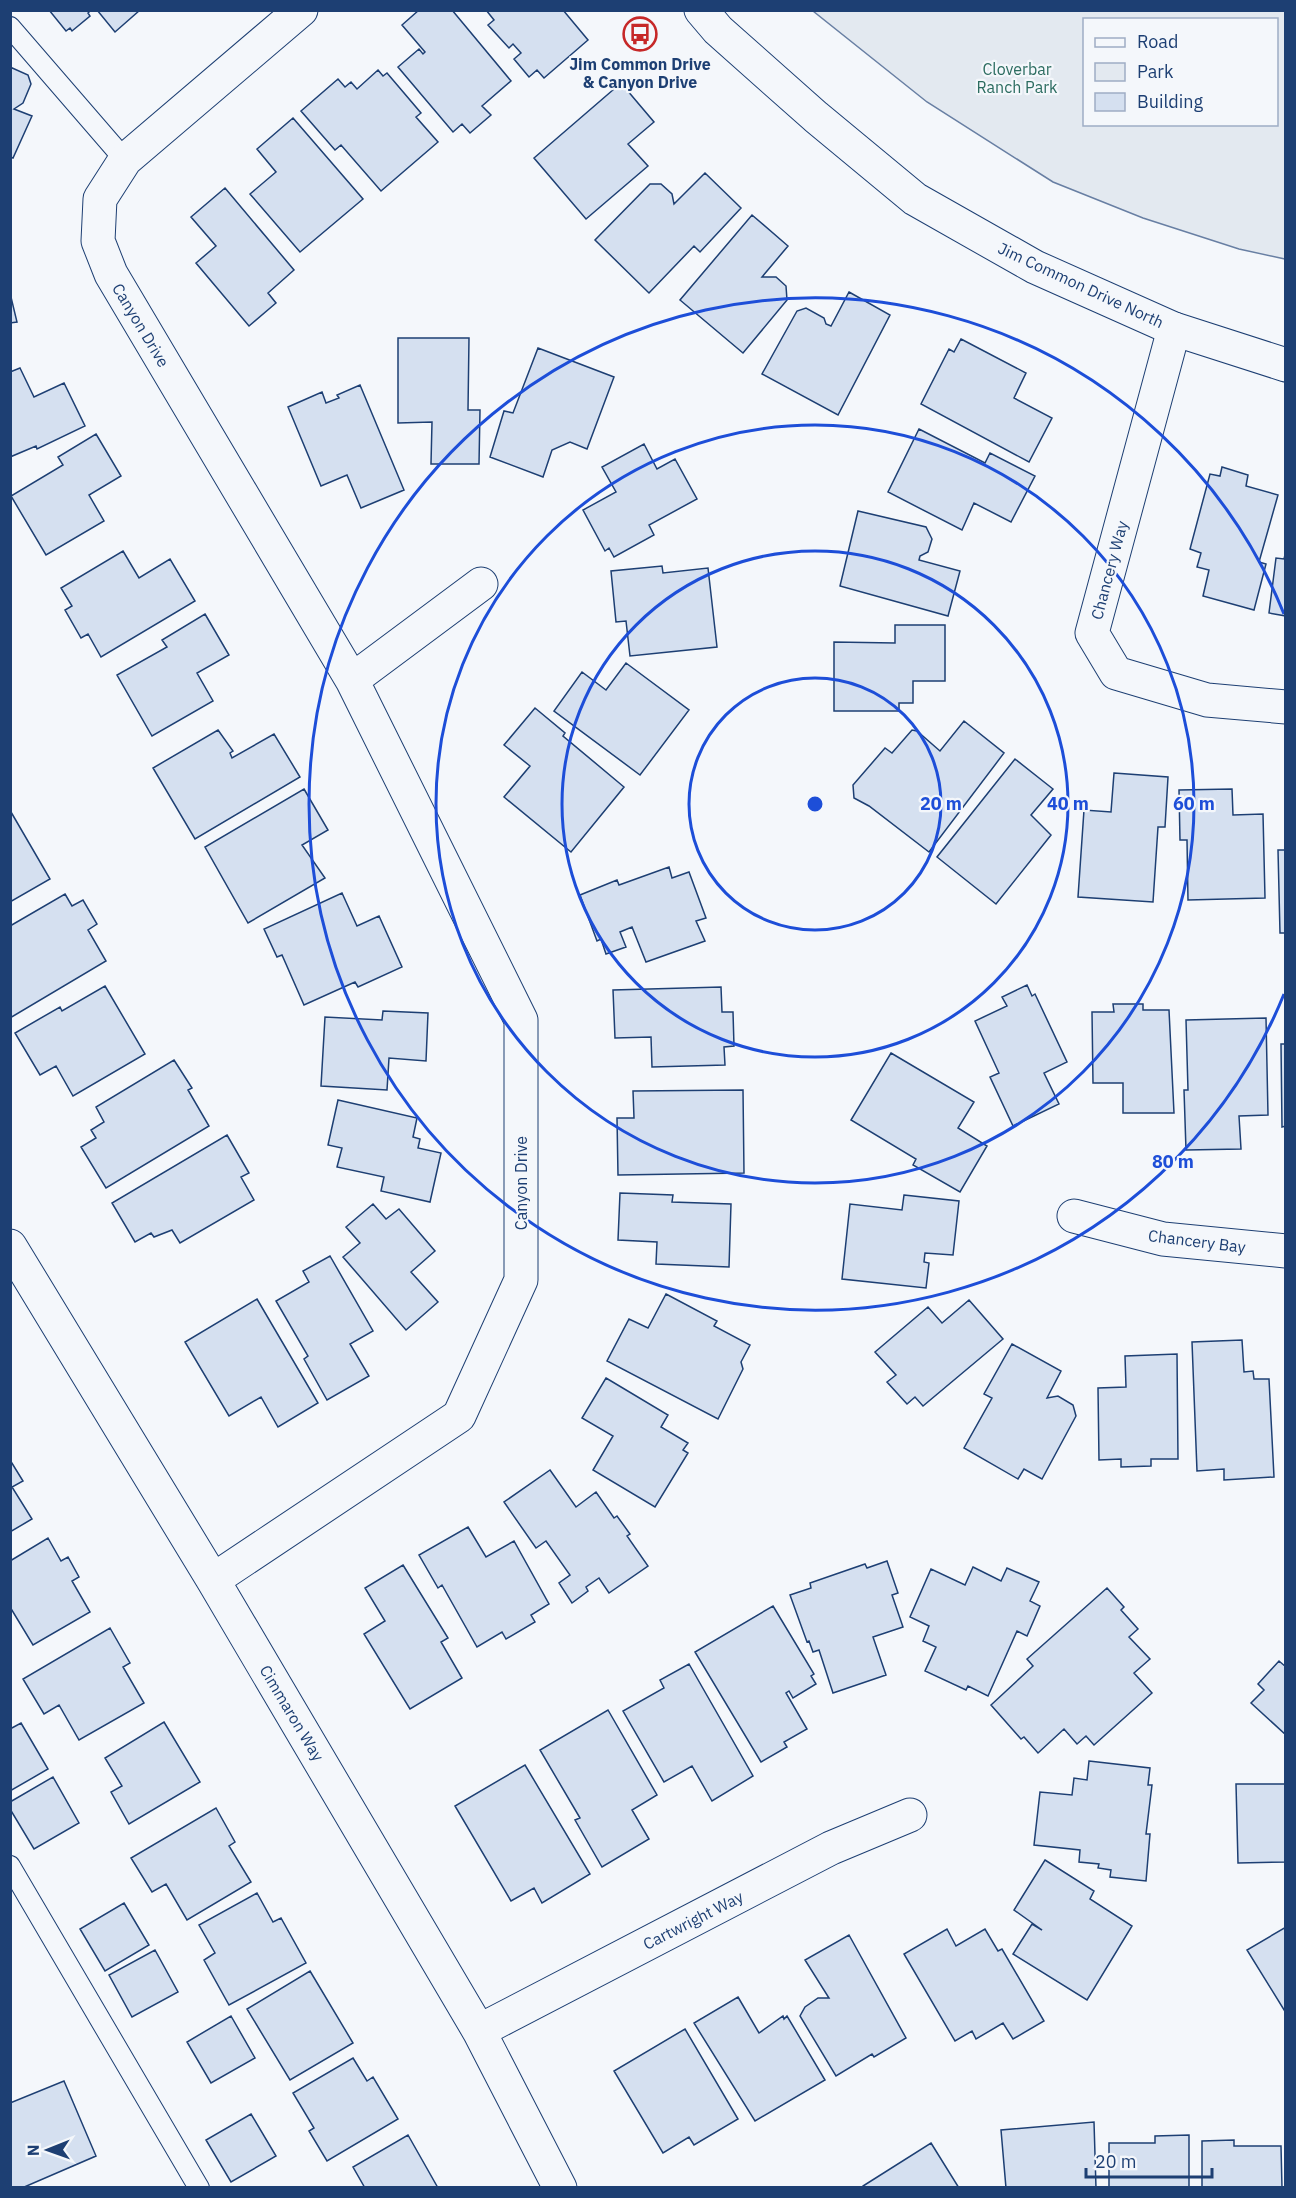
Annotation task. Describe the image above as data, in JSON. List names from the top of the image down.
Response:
{
  "streets": {
    "street": [
      "Jim Common Drive North",
      "Canyon Drive",
      "Chancery Way",
      "Chancery Bay",
      "Cimmaron Way",
      "Cartwright Way"
    ]
  },
  "crossings": [
    ["Jim Common Drive North", "Chancery Way"],
    ["Canyon Drive", "Cimmaron Way"],
    ["Cimmaron Way", "Cartwright Way"]
  ],
  "parks": ["Cloverbar Ranch Park"],
  "places": {
    "bus stop": ["Jim Common Drive & Canyon Drive"]
  },
  "legend": ["Road", "Park", "Building"],
  "scale_bar": "20 m",
  "north": "left",
  "rings": [
    "20 m",
    "40 m",
    "60 m",
    "80 m"
  ]
}
